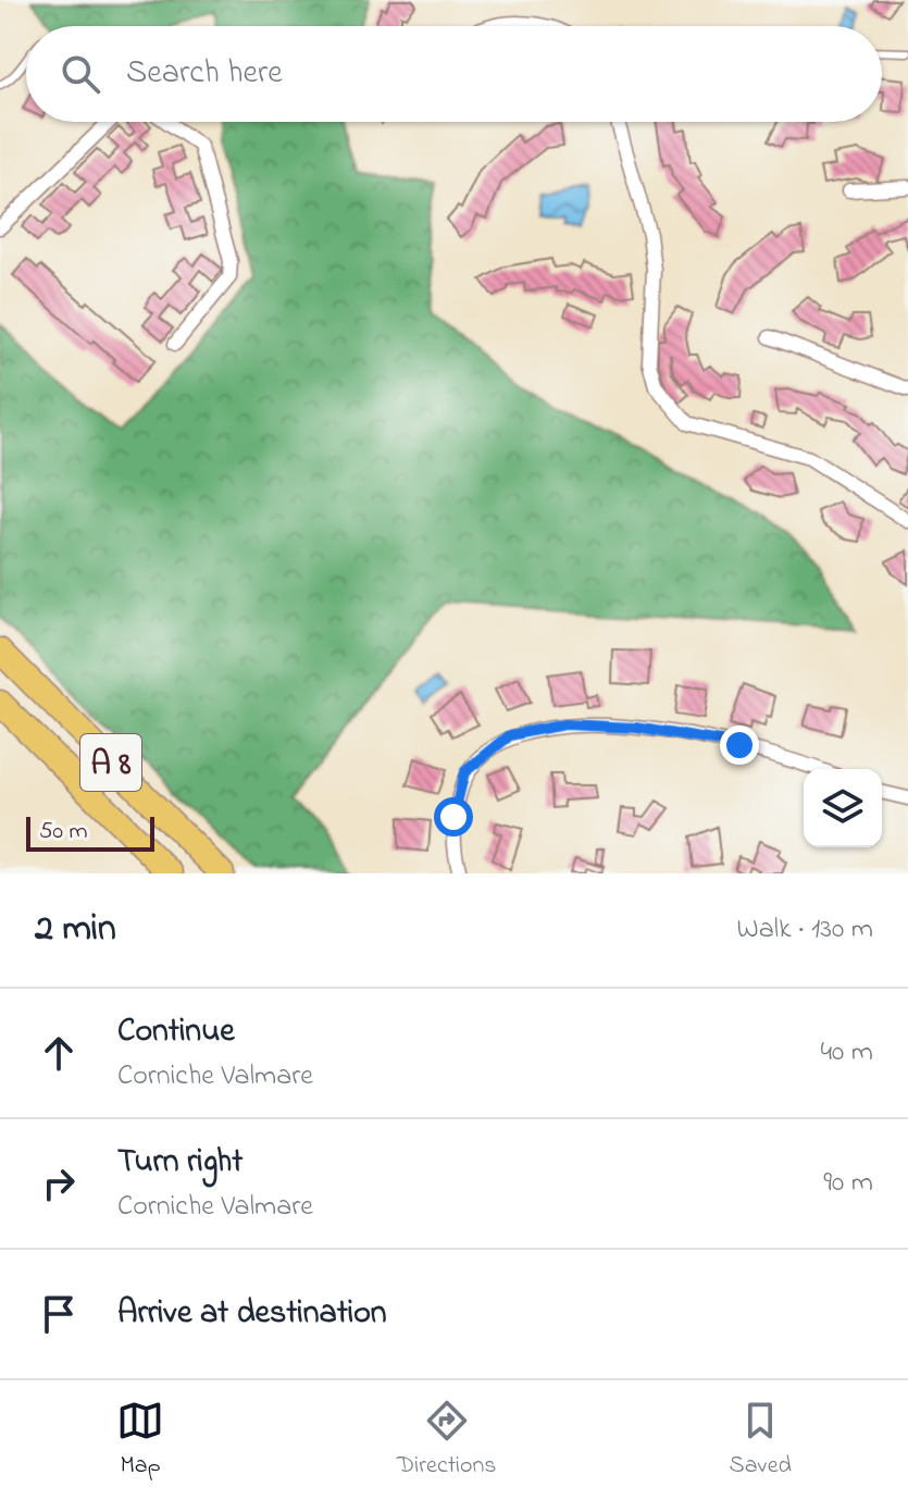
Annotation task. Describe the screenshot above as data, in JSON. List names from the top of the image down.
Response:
{
  "streets": {
    "highway": ["A 8"]
  },
  "scale_bar": "50 m",
  "page": {
    "search": "Search here",
    "scale": "50 m",
    "heading": ["2 min", "Walk · 130 m"],
    "list": [
      ["Continue", "Corniche Valmare", "40 m"],
      ["Turn right", "Corniche Valmare", "90 m"],
      "Arrive at destination"
    ],
    "nav": ["Map", "Directions", "Saved"]
  }
}
